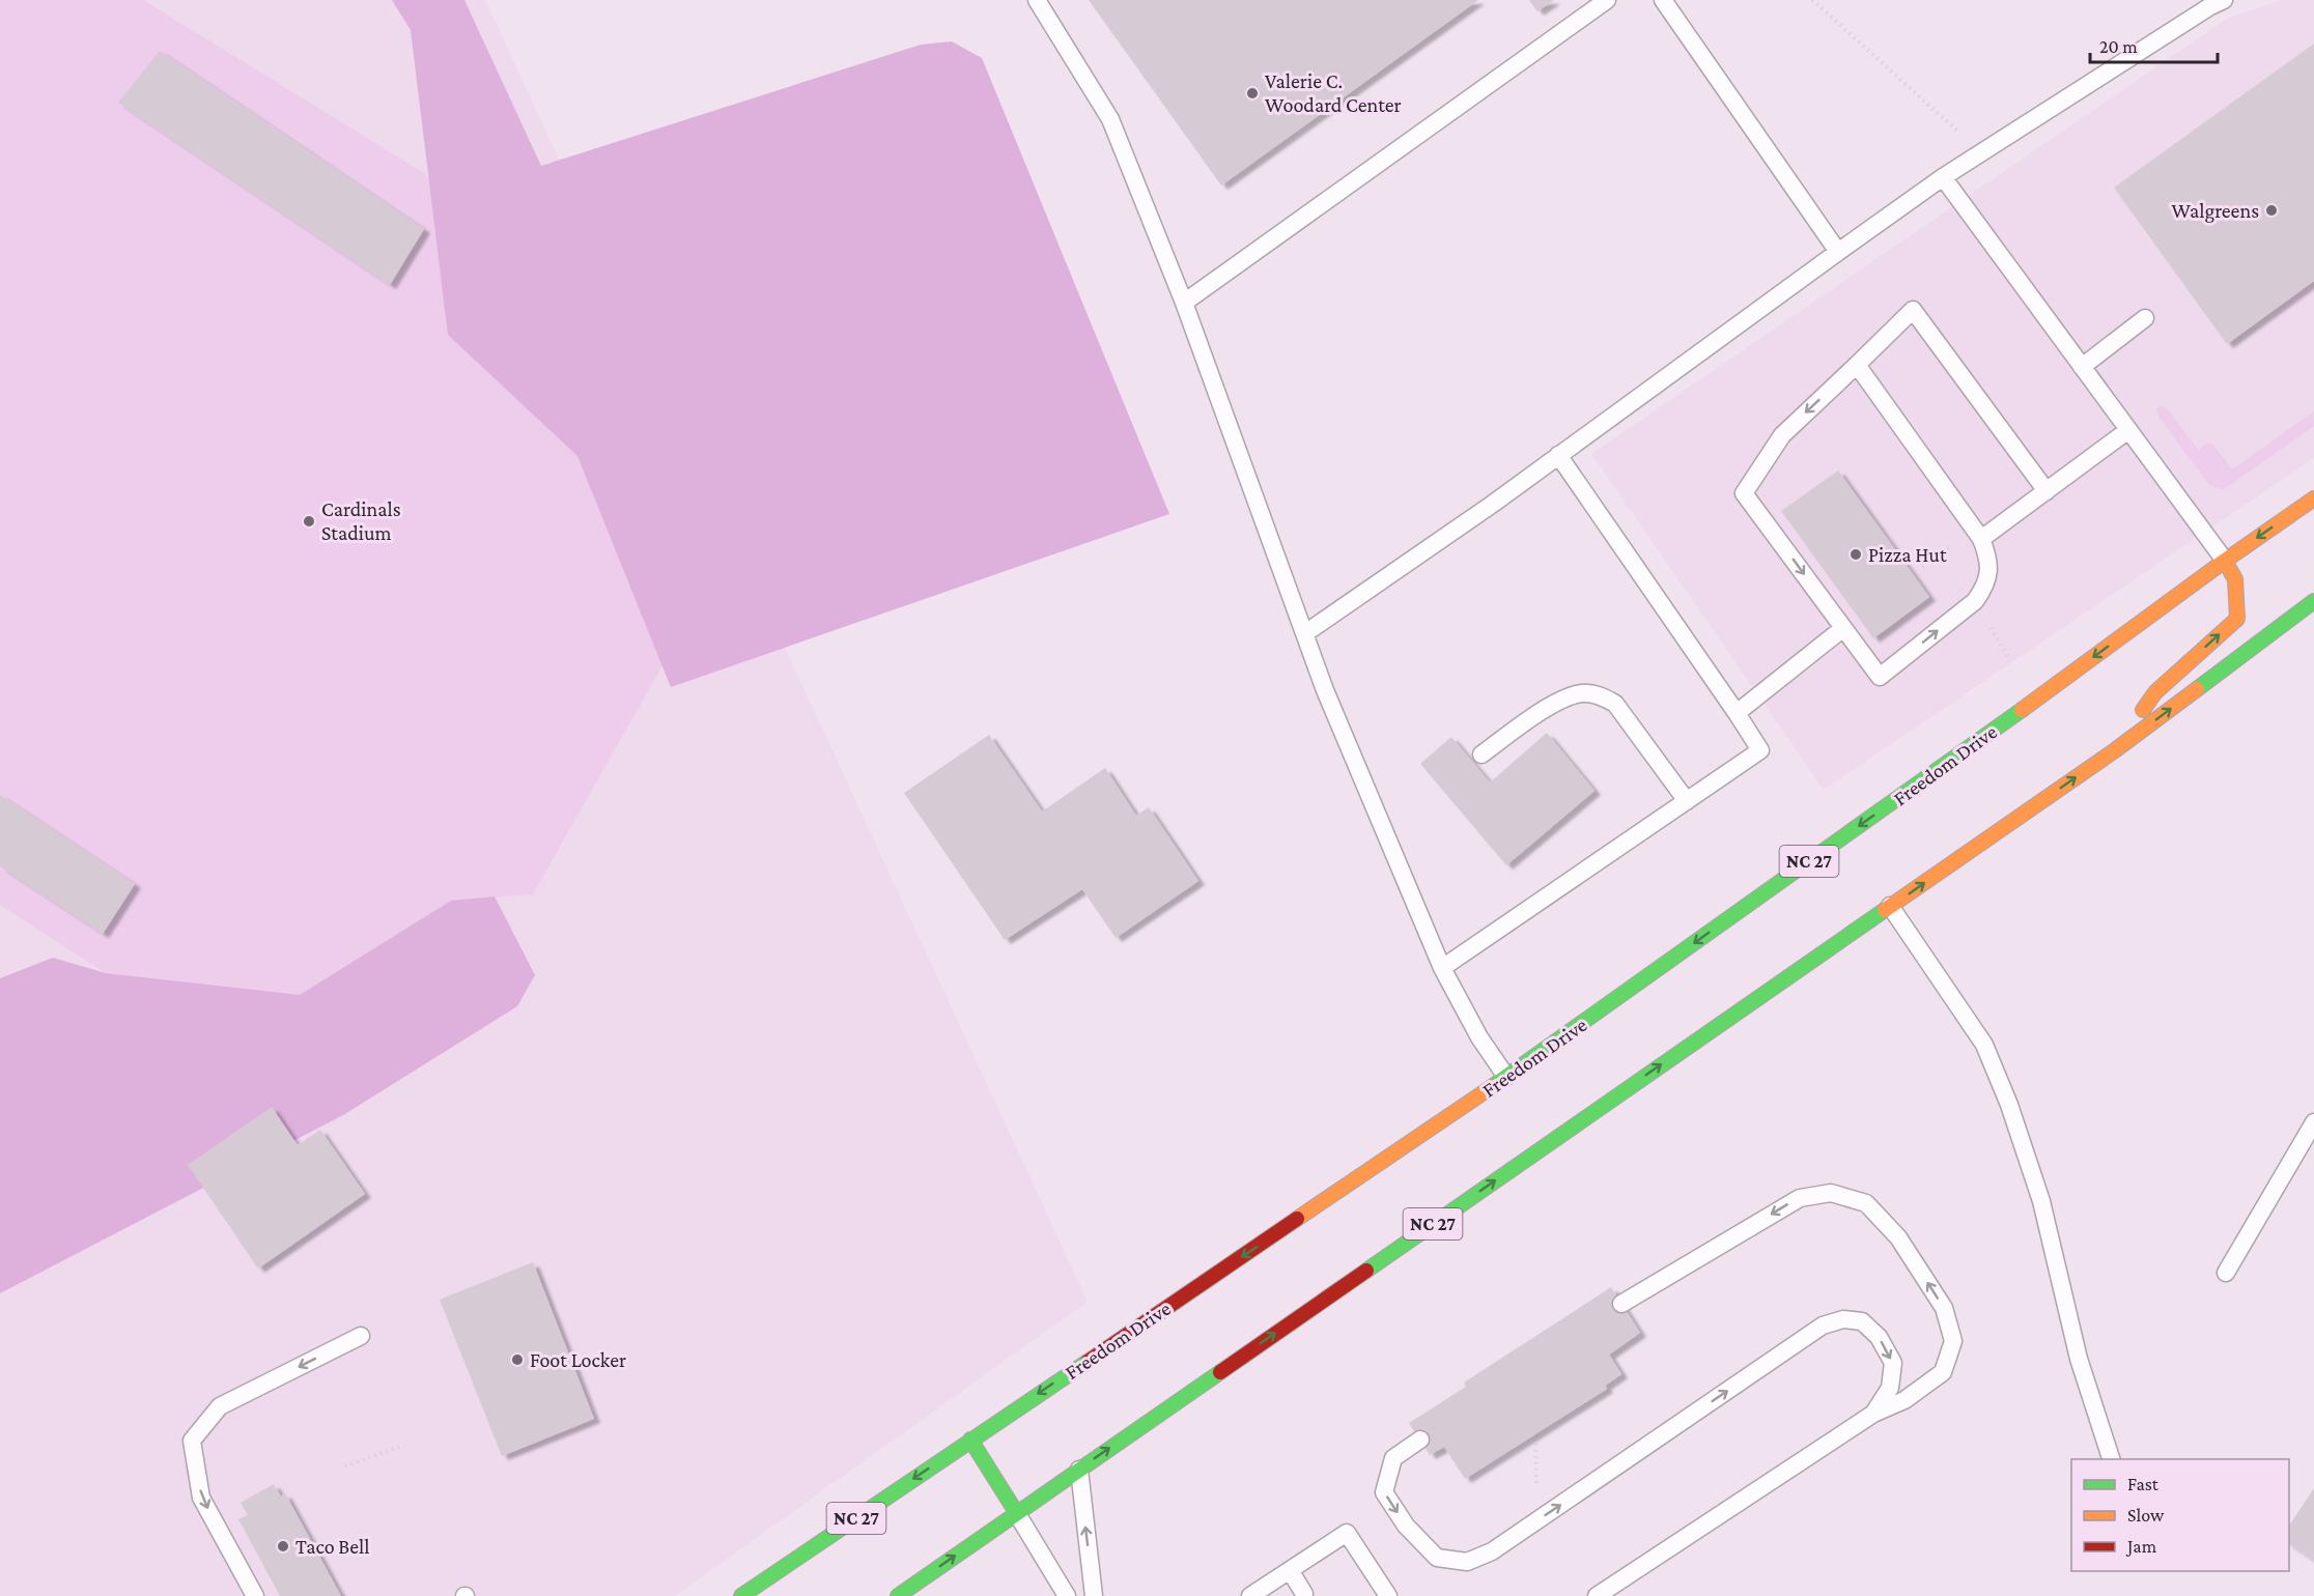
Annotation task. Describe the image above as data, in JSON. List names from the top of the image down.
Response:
{
  "streets": {
    "main road": ["Freedom Drive", "NC 27"]
  },
  "places": [
    "Valerie C. Woodard Center",
    "Walgreens",
    "Cardinals Stadium",
    "Pizza Hut",
    "Foot Locker",
    "Taco Bell"
  ],
  "legend": ["Fast", "Slow", "Jam"],
  "scale_bar": "20 m"
}
